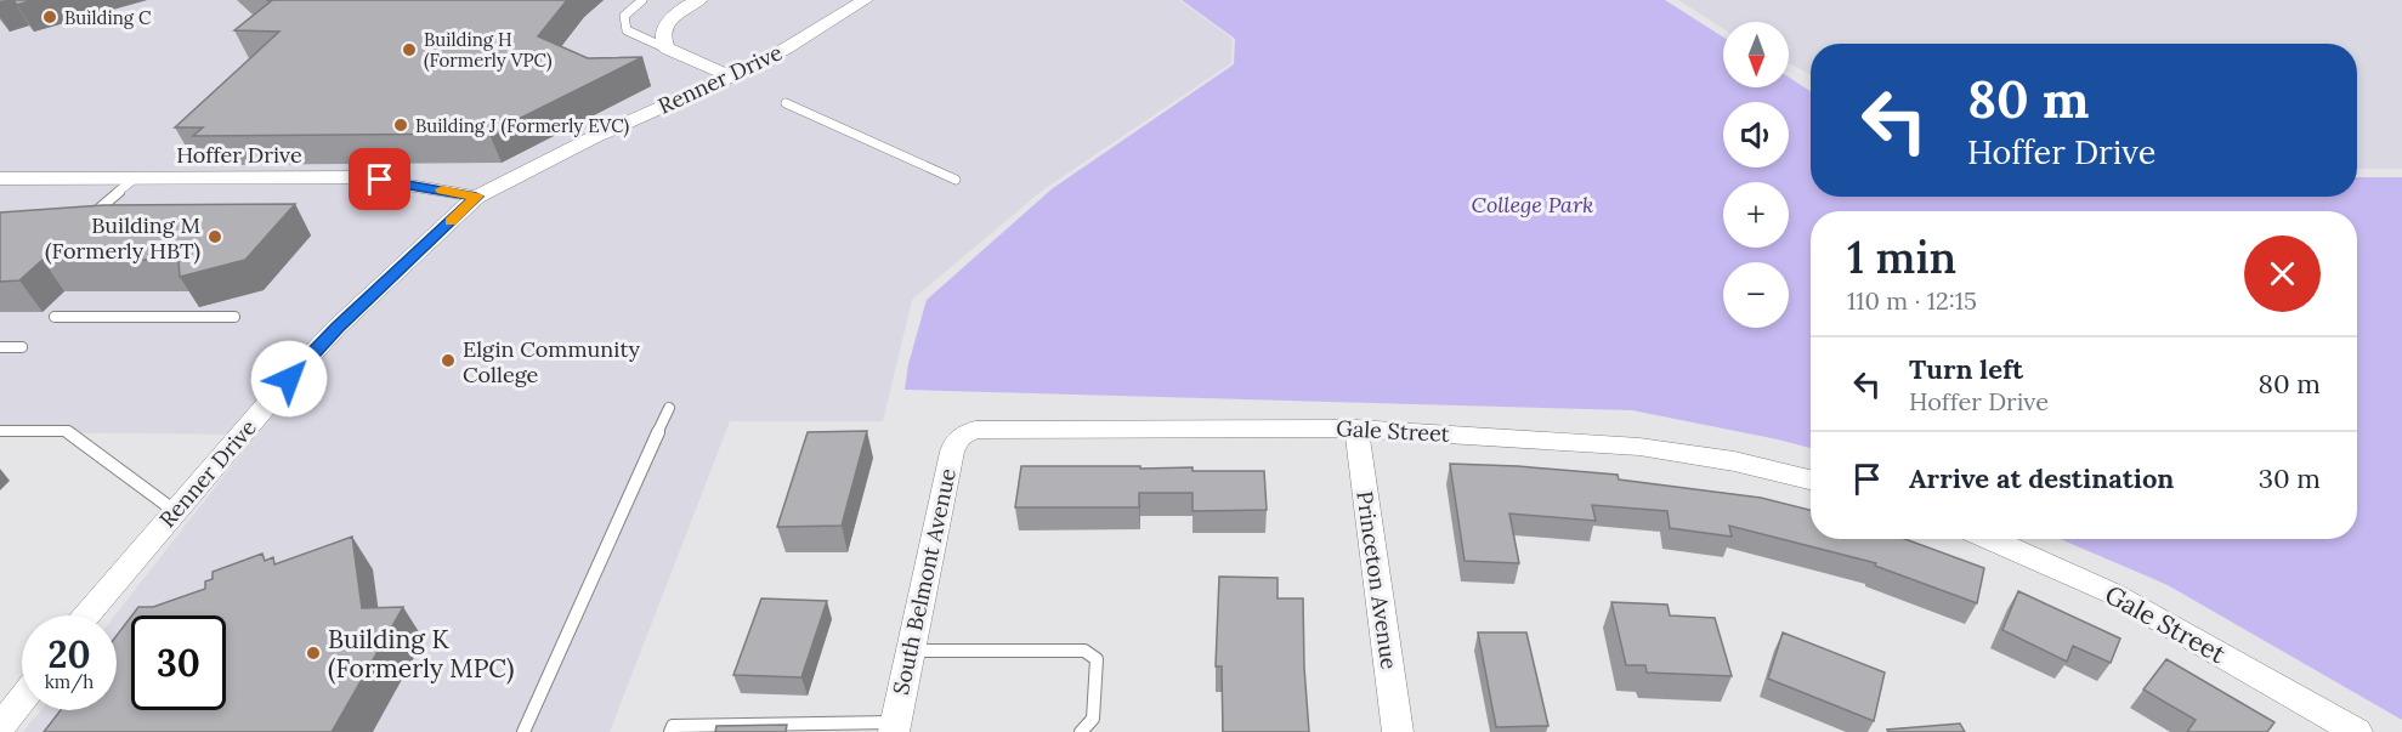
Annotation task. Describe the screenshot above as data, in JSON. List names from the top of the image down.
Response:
{
  "streets": {
    "street": [
      "Renner Drive",
      "Hoffer Drive",
      "Gale Street",
      "Princeton Avenue",
      "South Belmont Avenue"
    ]
  },
  "crossings": [
    ["Renner Drive", "Hoffer Drive"],
    ["Gale Street", "Princeton Avenue"],
    ["Gale Street", "South Belmont Avenue"]
  ],
  "parks": ["College Park"],
  "places": [
    "Building C",
    "Building H (Formerly VPC)",
    "Building J (Formerly EVC)",
    "Building M (Formerly HBT)",
    "Elgin Community College",
    "Building K (Formerly MPC)"
  ],
  "north": "bottom",
  "page": {
    "map_buttons": ["+", "−"],
    "turn": ["80 m", "Hoffer Drive"],
    "heading": ["1 min", "110 m · 12:15"],
    "list": [
      {
        "name": "Turn left",
        "note": "Hoffer Drive",
        "value": "80 m"
      },
      {
        "name": "Arrive at destination",
        "value": "30 m"
      }
    ],
    "speed": "20 km/h",
    "limit": "30"
  }
}
